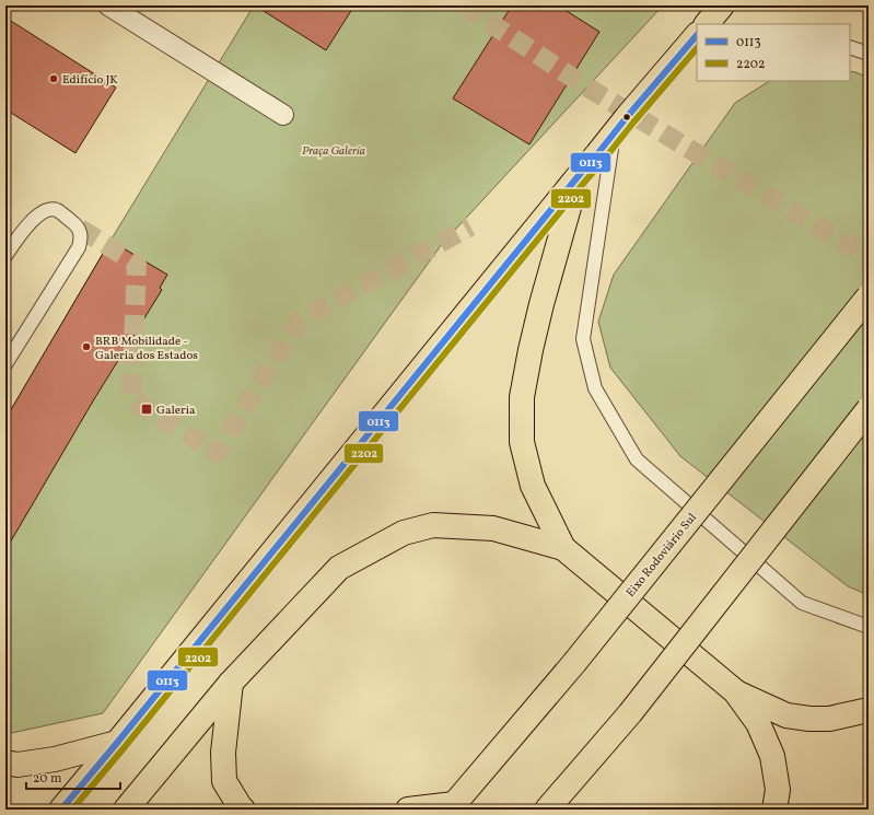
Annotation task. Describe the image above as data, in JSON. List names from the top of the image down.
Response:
{
  "streets": {
    "main road": ["Eixo Rodoviário Sul"]
  },
  "parks": ["Praça Galeria"],
  "places": {
    "other": ["Edifício JK", "BRB Mobilidade - Galeria dos Estados"],
    "transit": ["Galeria"]
  },
  "lines": ["transit line 0113", "transit line 2202"],
  "legend": ["0113", "2202"],
  "scale_bar": "20 m"
}
